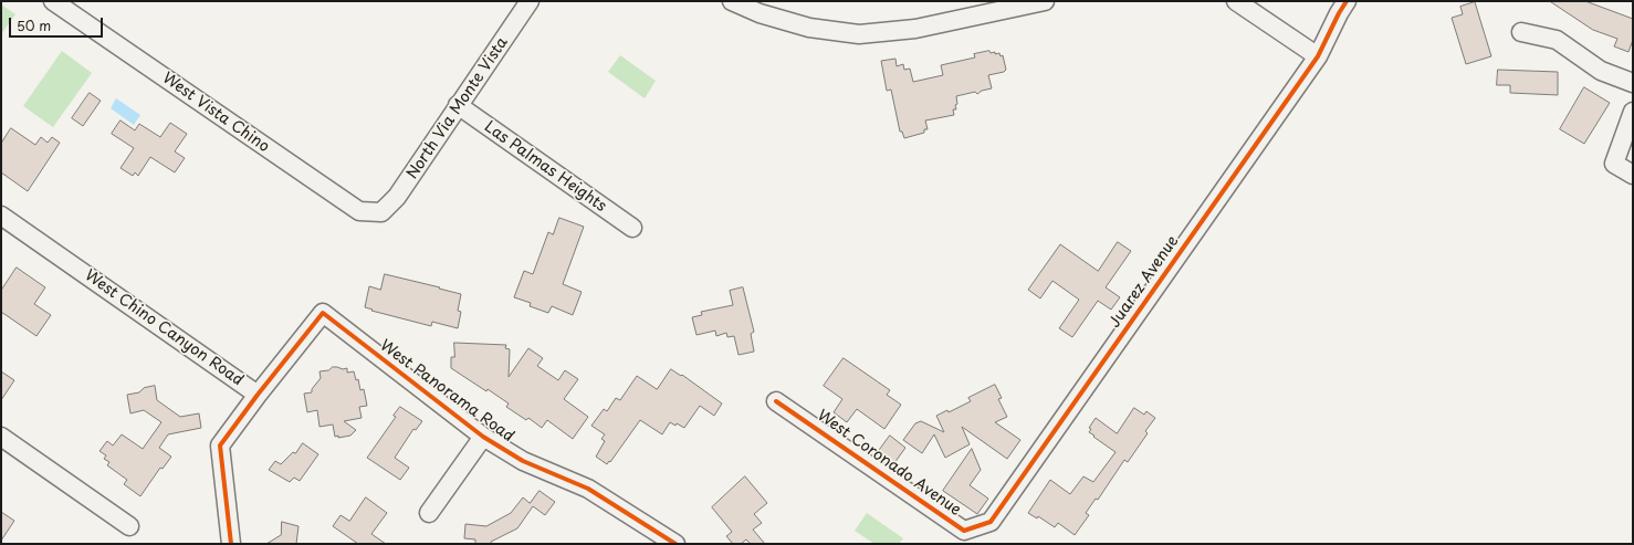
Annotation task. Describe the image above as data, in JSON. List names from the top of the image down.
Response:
{
  "streets": {
    "street": [
      "North Via Monte Vista",
      "West Vista Chino",
      "Las Palmas Heights",
      "Juarez Avenue",
      "West Chino Canyon Road",
      "West Panorama Road",
      "West Coronado Avenue"
    ]
  },
  "crossings": [
    ["North Via Monte Vista", "West Vista Chino"],
    ["North Via Monte Vista", "Las Palmas Heights"],
    ["Juarez Avenue", "West Coronado Avenue"],
    ["West Chino Canyon Road", "West Panorama Road"]
  ],
  "scale_bar": "50 m"
}
